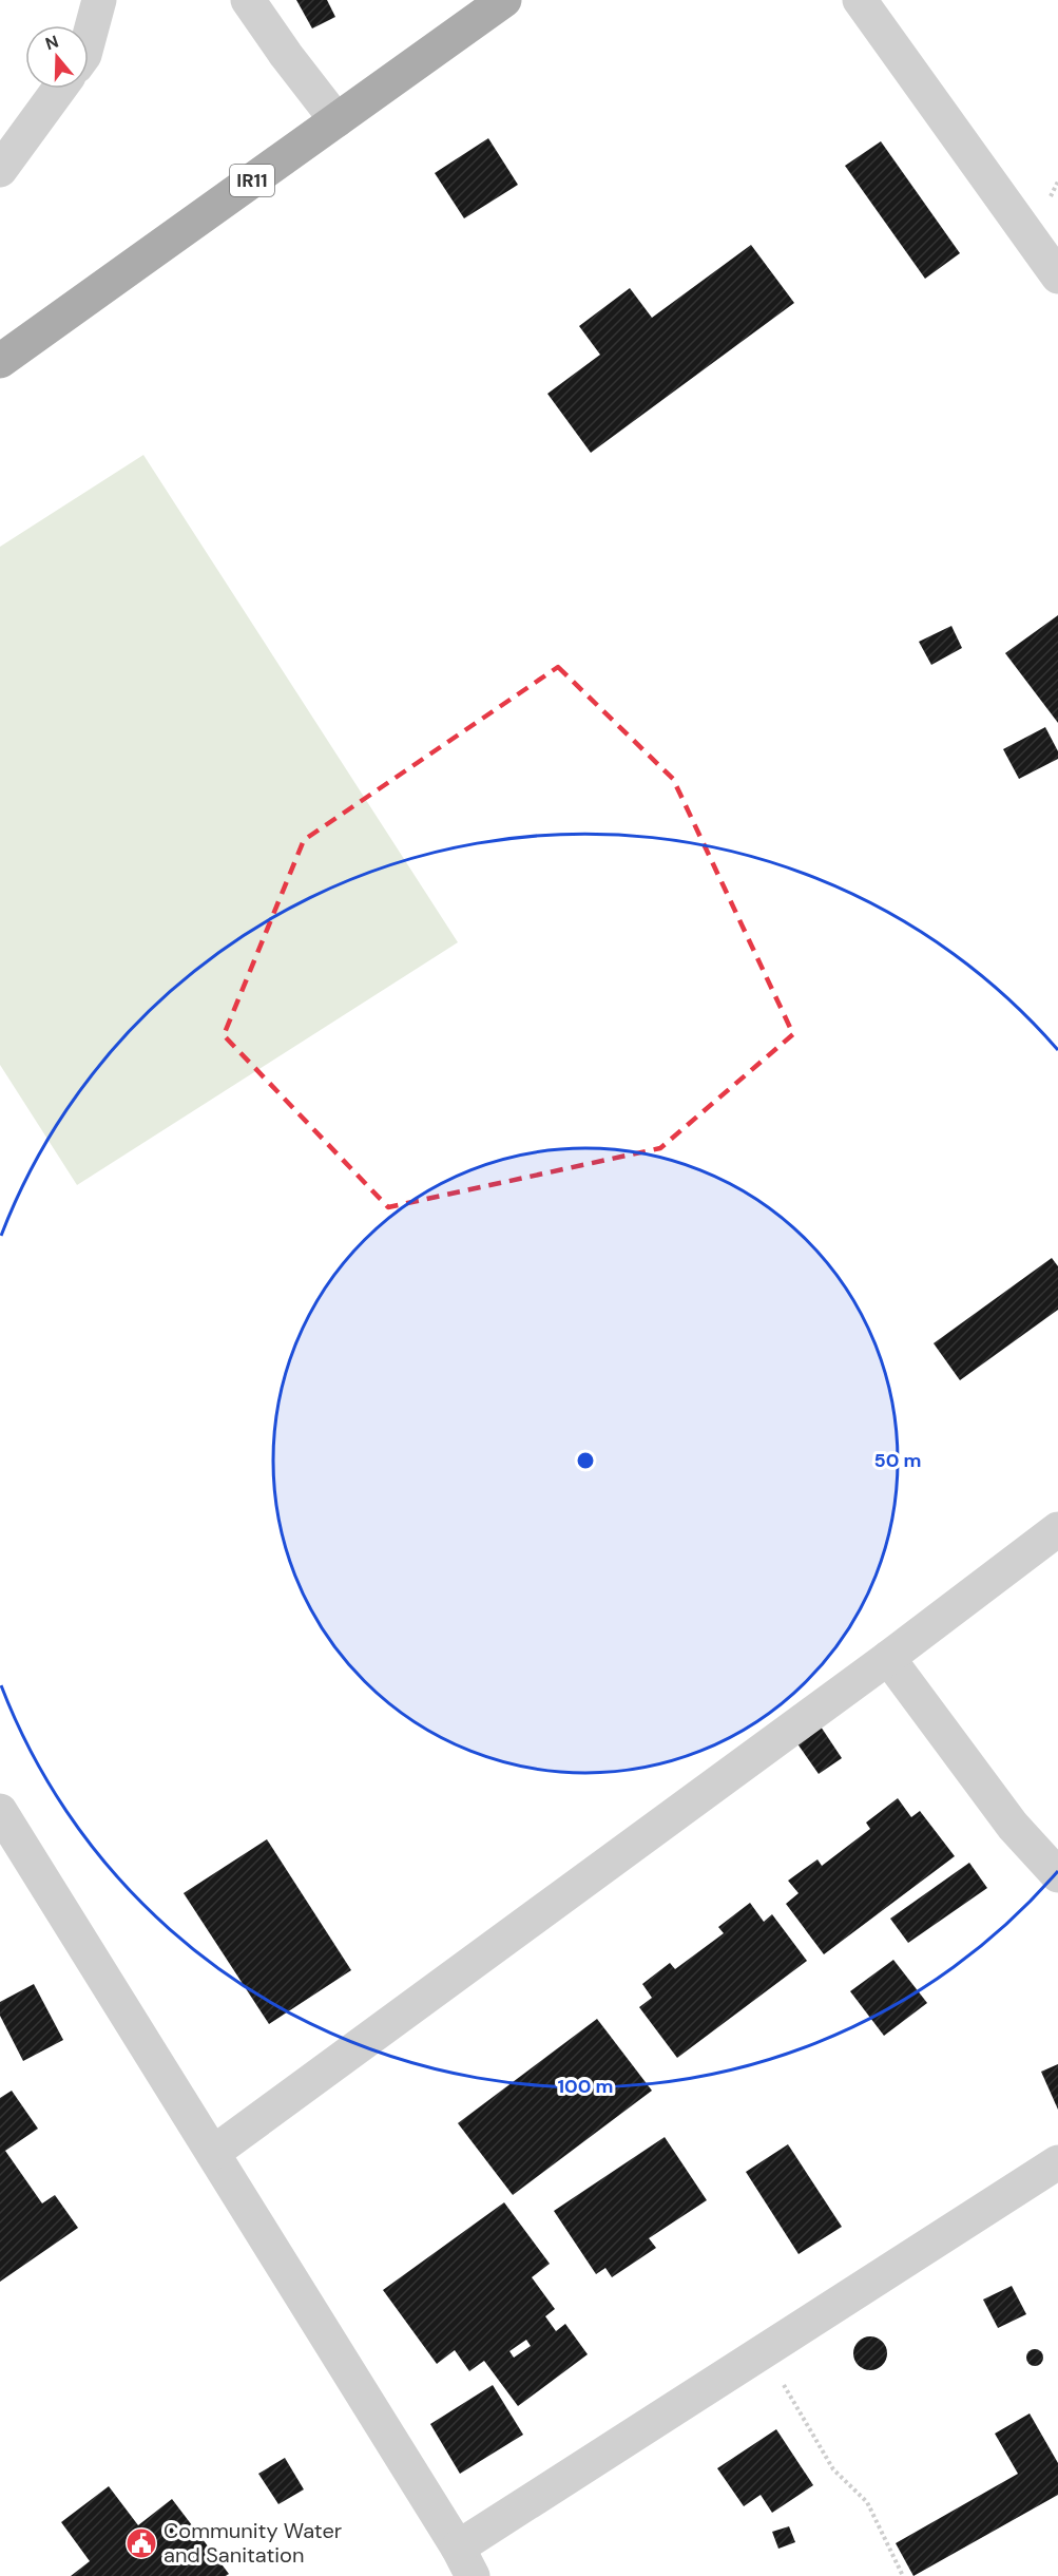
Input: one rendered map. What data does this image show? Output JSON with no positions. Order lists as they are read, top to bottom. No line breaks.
{"streets":{"main road":["IR11"]},"places":{"public building":["Community Water and Sanitation"]},"north":"top","rings":["50 m","100 m"]}
